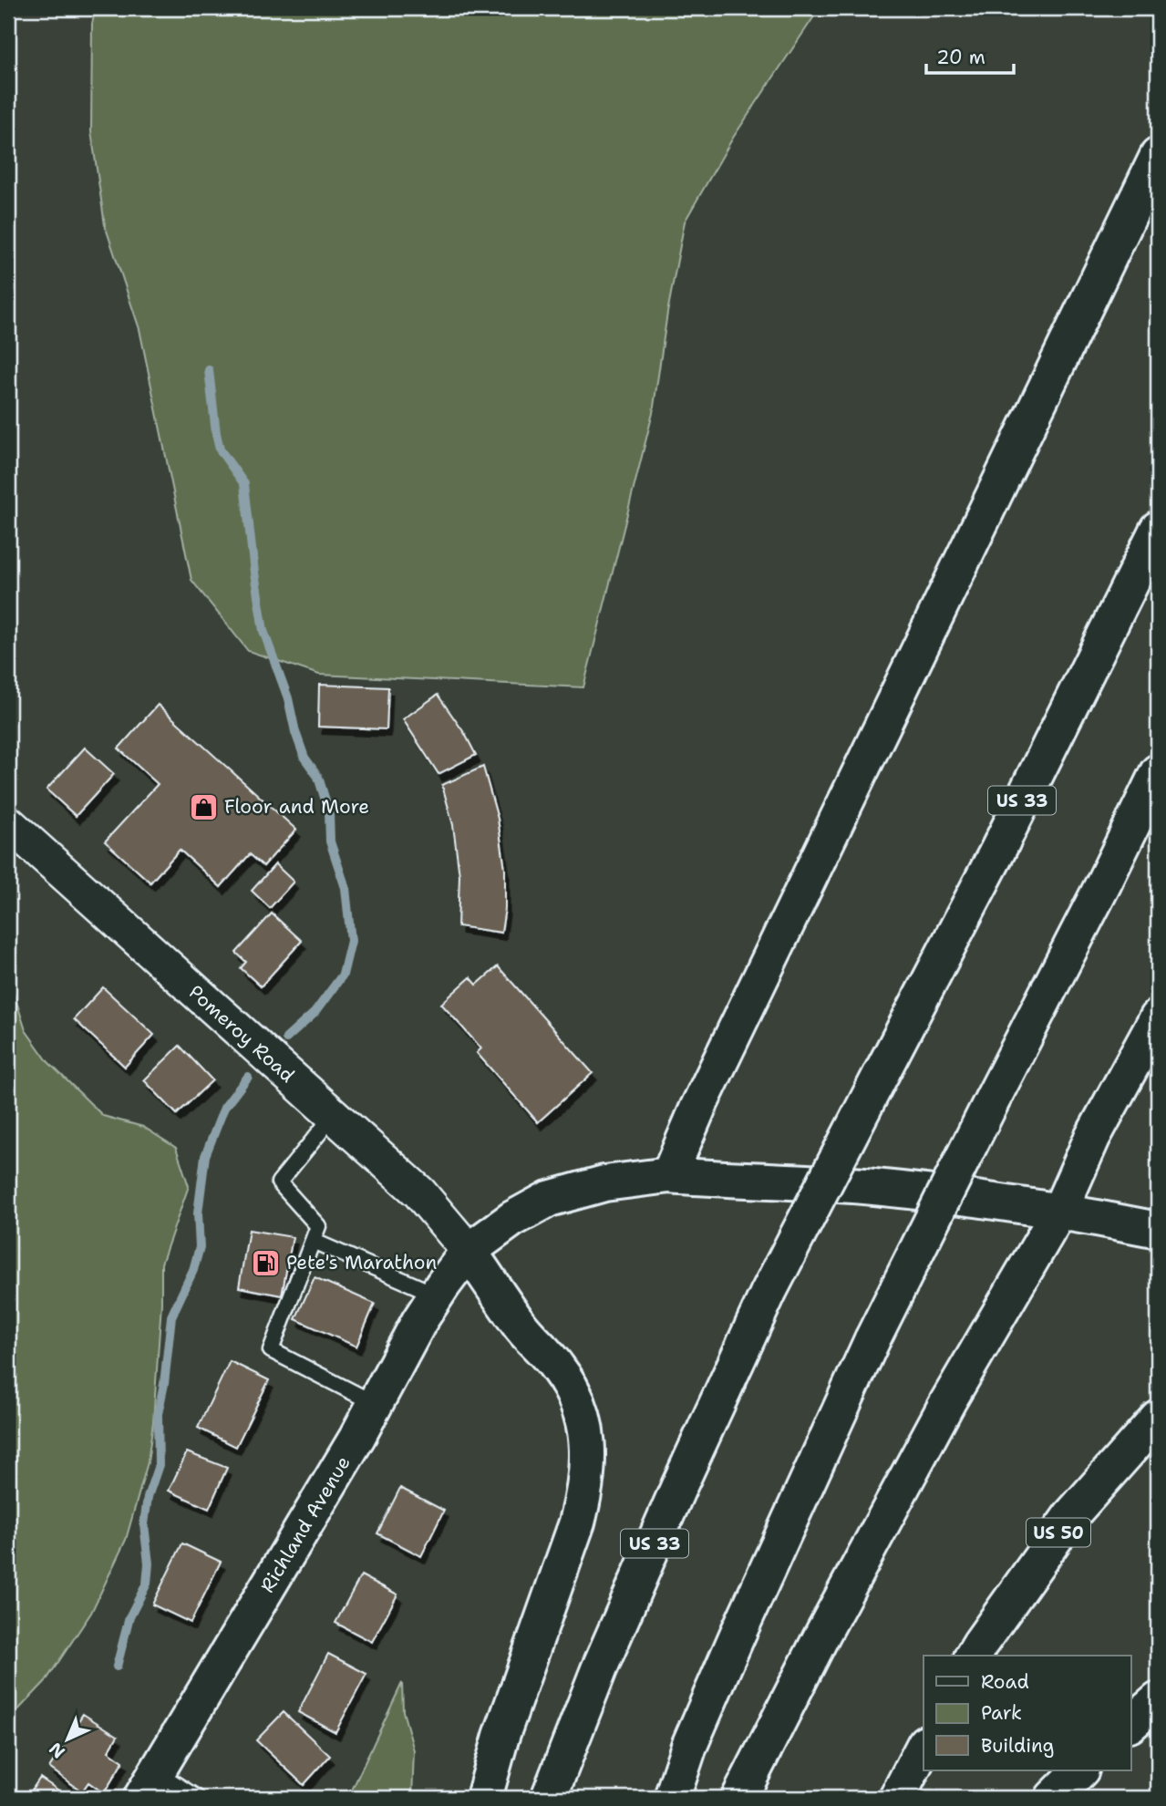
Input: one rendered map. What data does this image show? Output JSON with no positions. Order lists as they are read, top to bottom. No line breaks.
{"streets":{"main road":["US 33","Richland Avenue","US 50"],"street":["Pomeroy Road"]},"crossings":[["Pomeroy Road","Richland Avenue"]],"places":{"shop":["Floor and More"],"fuel station":["Pete's Marathon"]},"legend":["Road","Park","Building"],"scale_bar":"20 m","north":"bottom left"}
